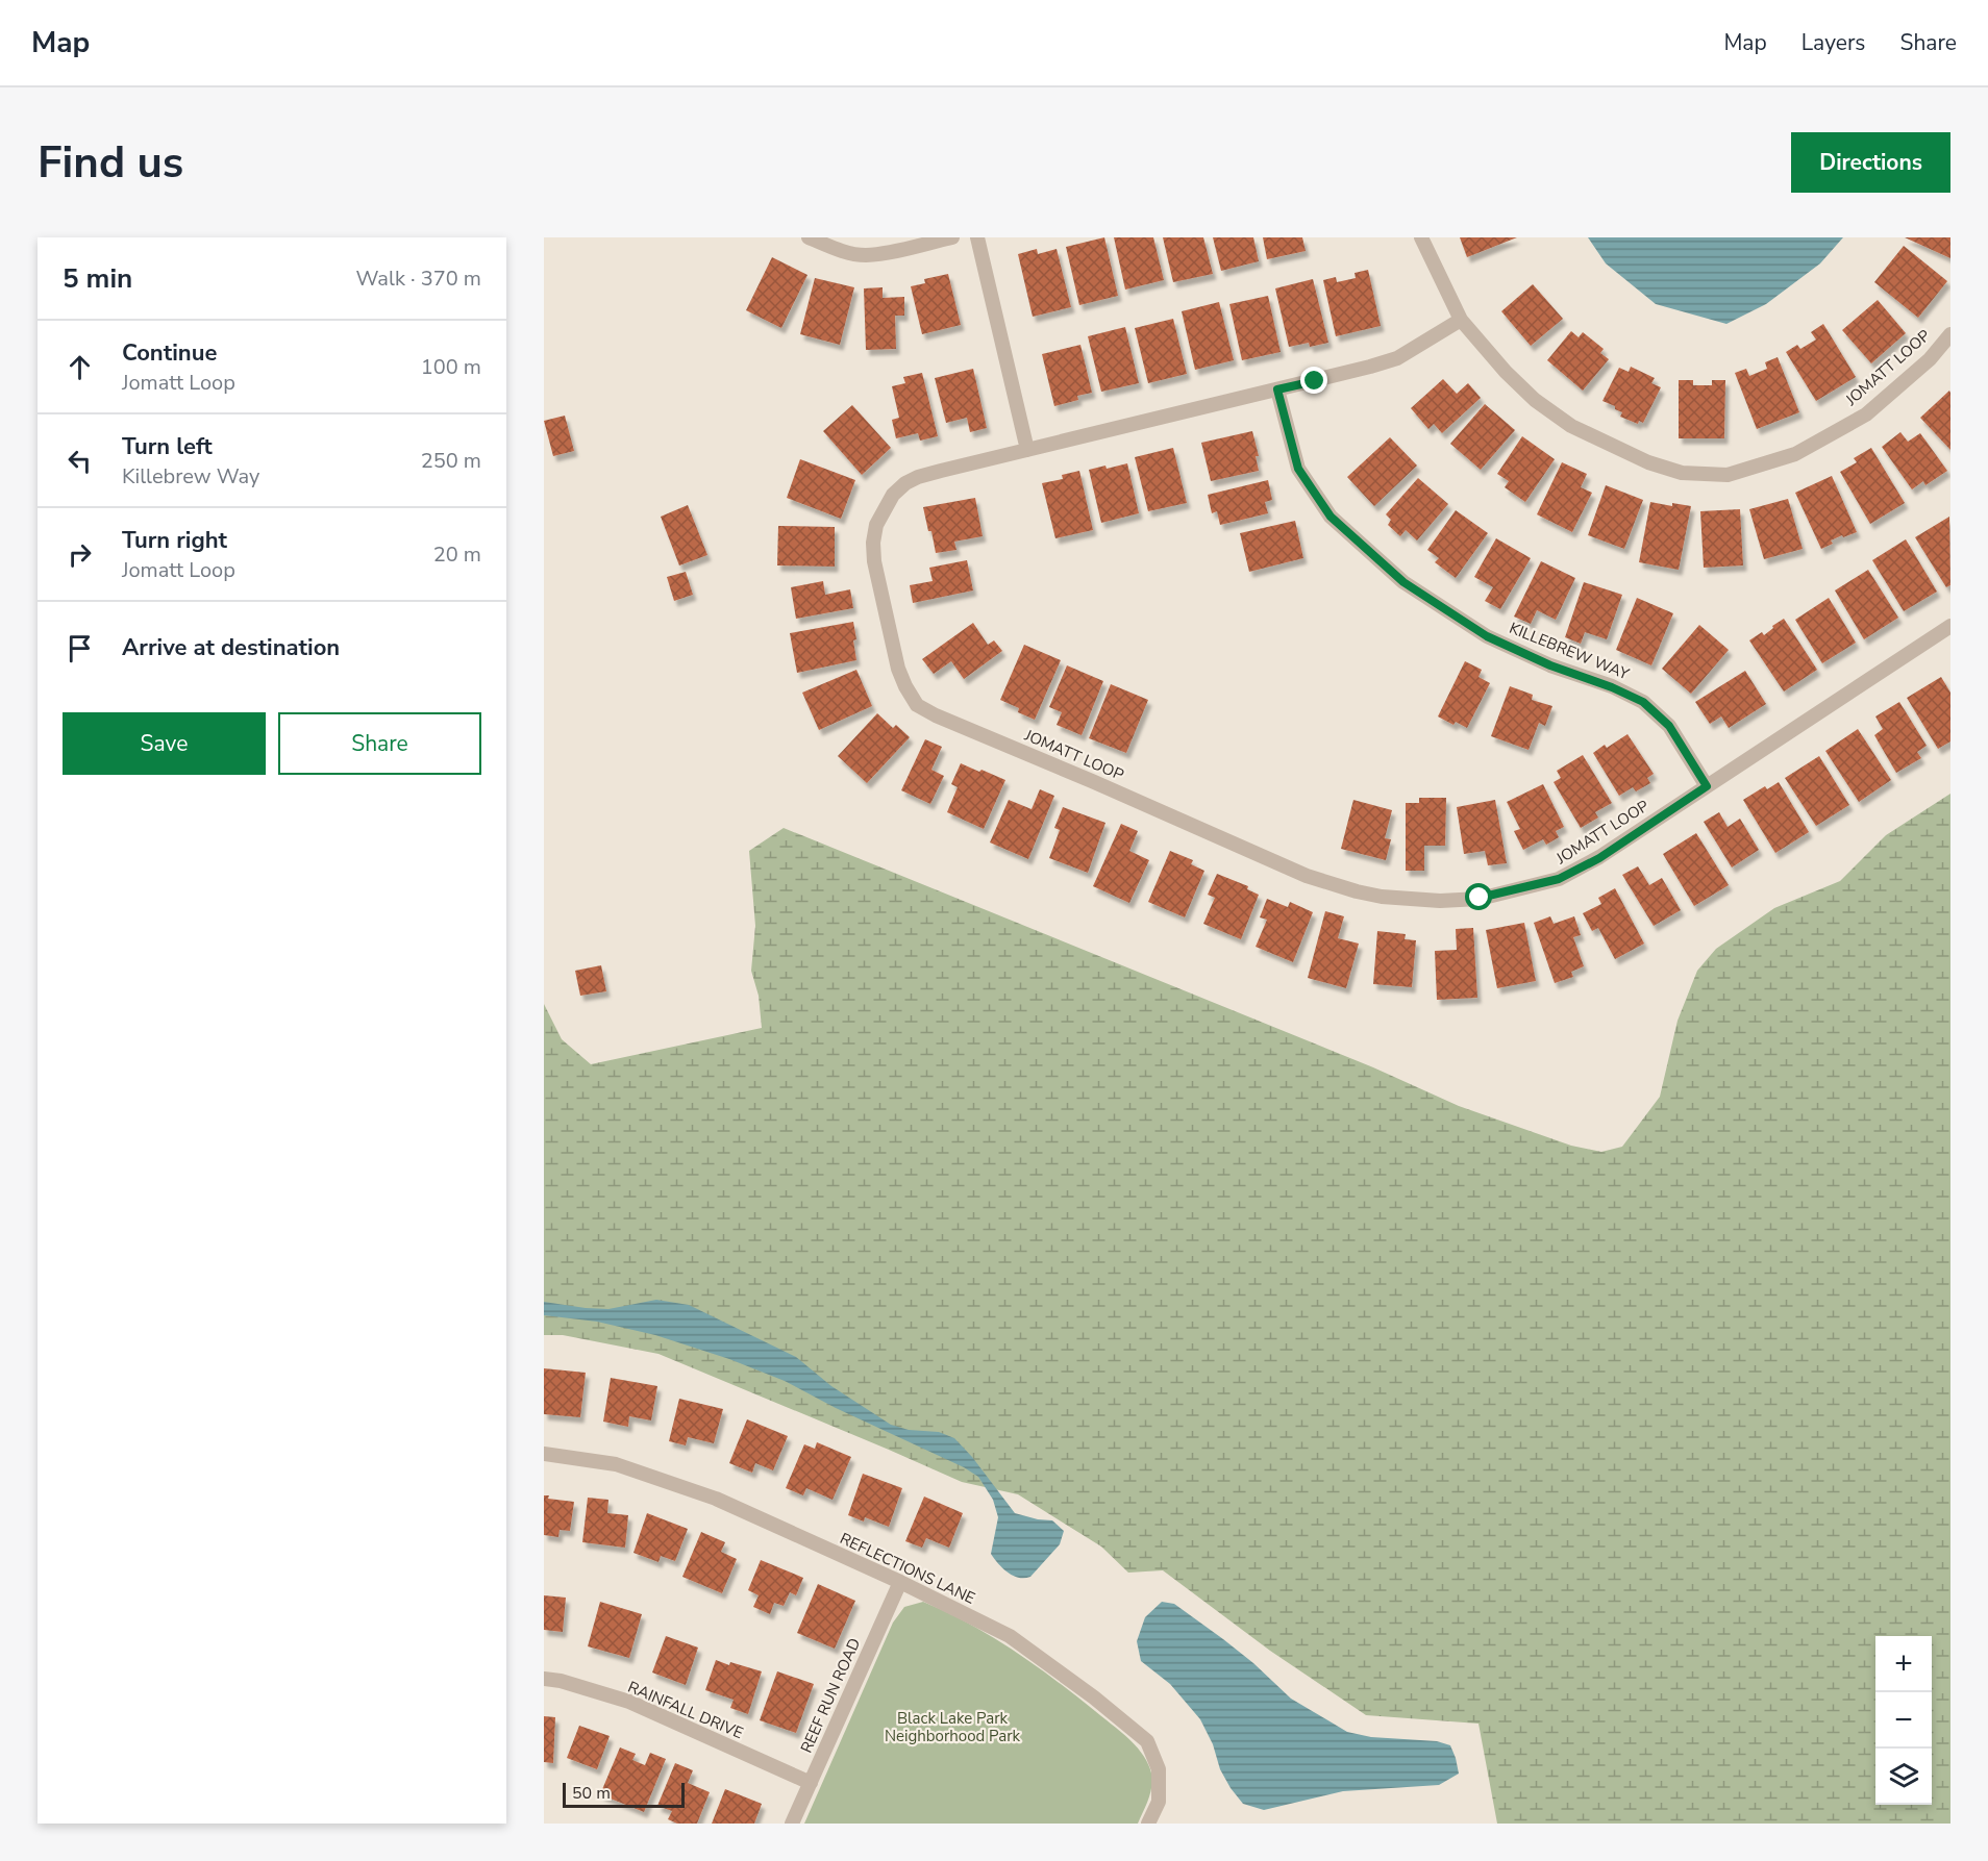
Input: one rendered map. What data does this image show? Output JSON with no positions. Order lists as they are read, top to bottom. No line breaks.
{"streets":{"street":["JOMATT LOOP","KILLEBREW WAY","REFLECTIONS LANE","REEF RUN ROAD","RAINFALL DRIVE"]},"crossings":[["JOMATT LOOP","KILLEBREW WAY"],["REFLECTIONS LANE","REEF RUN ROAD"],["REEF RUN ROAD","RAINFALL DRIVE"]],"parks":["Black Lake Park Neighborhood Park"],"scale_bar":"50 m","page":{"header":"Map","nav":["Map","Layers","Share"],"buttons":["Directions",["Save","Share"]],"title":"Find us","heading":["5 min","Walk · 370 m"],"list":[["Continue","Jomatt Loop","100 m"],["Turn left","Killebrew Way","250 m"],["Turn right","Jomatt Loop","20 m"],"Arrive at destination"],"map_buttons":["+","−"],"scale":"50 m"}}
